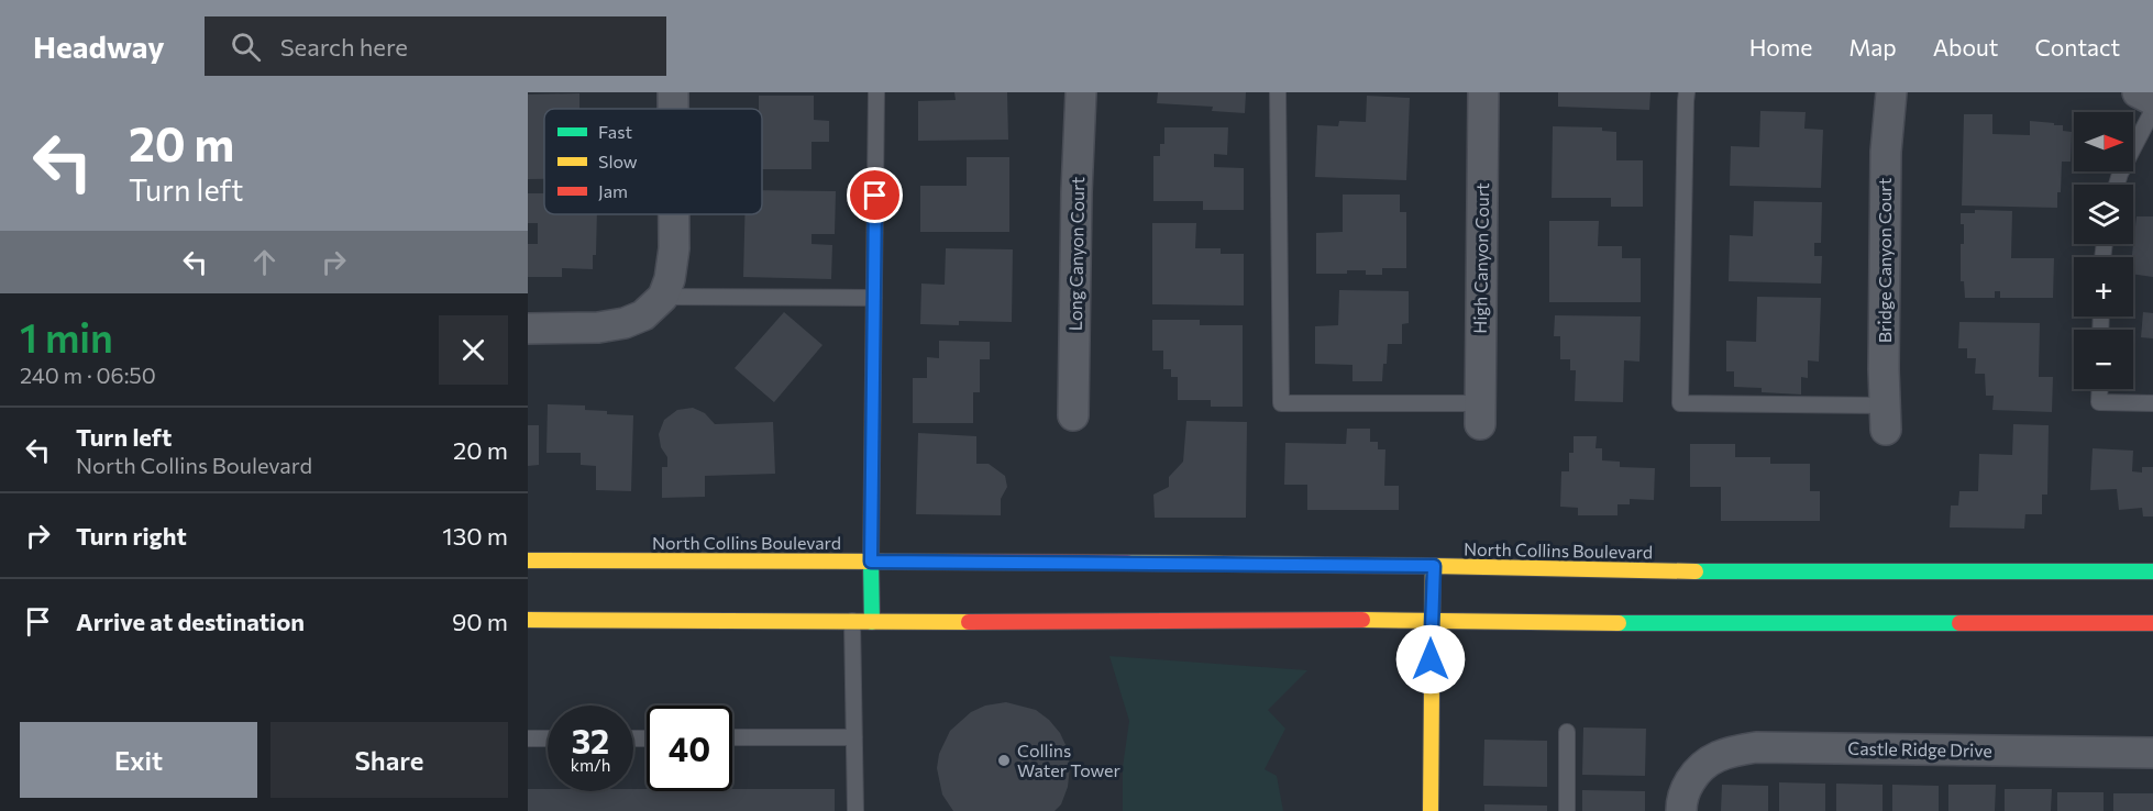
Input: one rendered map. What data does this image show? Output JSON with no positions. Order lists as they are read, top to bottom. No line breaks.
{"streets":{"main road":["North Collins Boulevard"],"street":["Long Canyon Court","High Canyon Court","Bridge Canyon Court","Castle Ridge Drive"]},"places":["Collins Water Tower"],"legend":["Fast","Slow","Jam"],"north":"right","page":{"header":"Headway","search":"Search here","nav":["Home","Map","About","Contact"],"turn":["20 m","Turn left"],"map_buttons":["+","−"],"heading":["1 min","240 m · 06:50"],"list":[{"name":"Turn left","note":"North Collins Boulevard","value":"20 m"},{"name":"Turn right","value":"130 m"},{"name":"Arrive at destination","value":"90 m"}],"speed":"32 km/h","limit":"40","buttons":["Exit","Share"]}}
